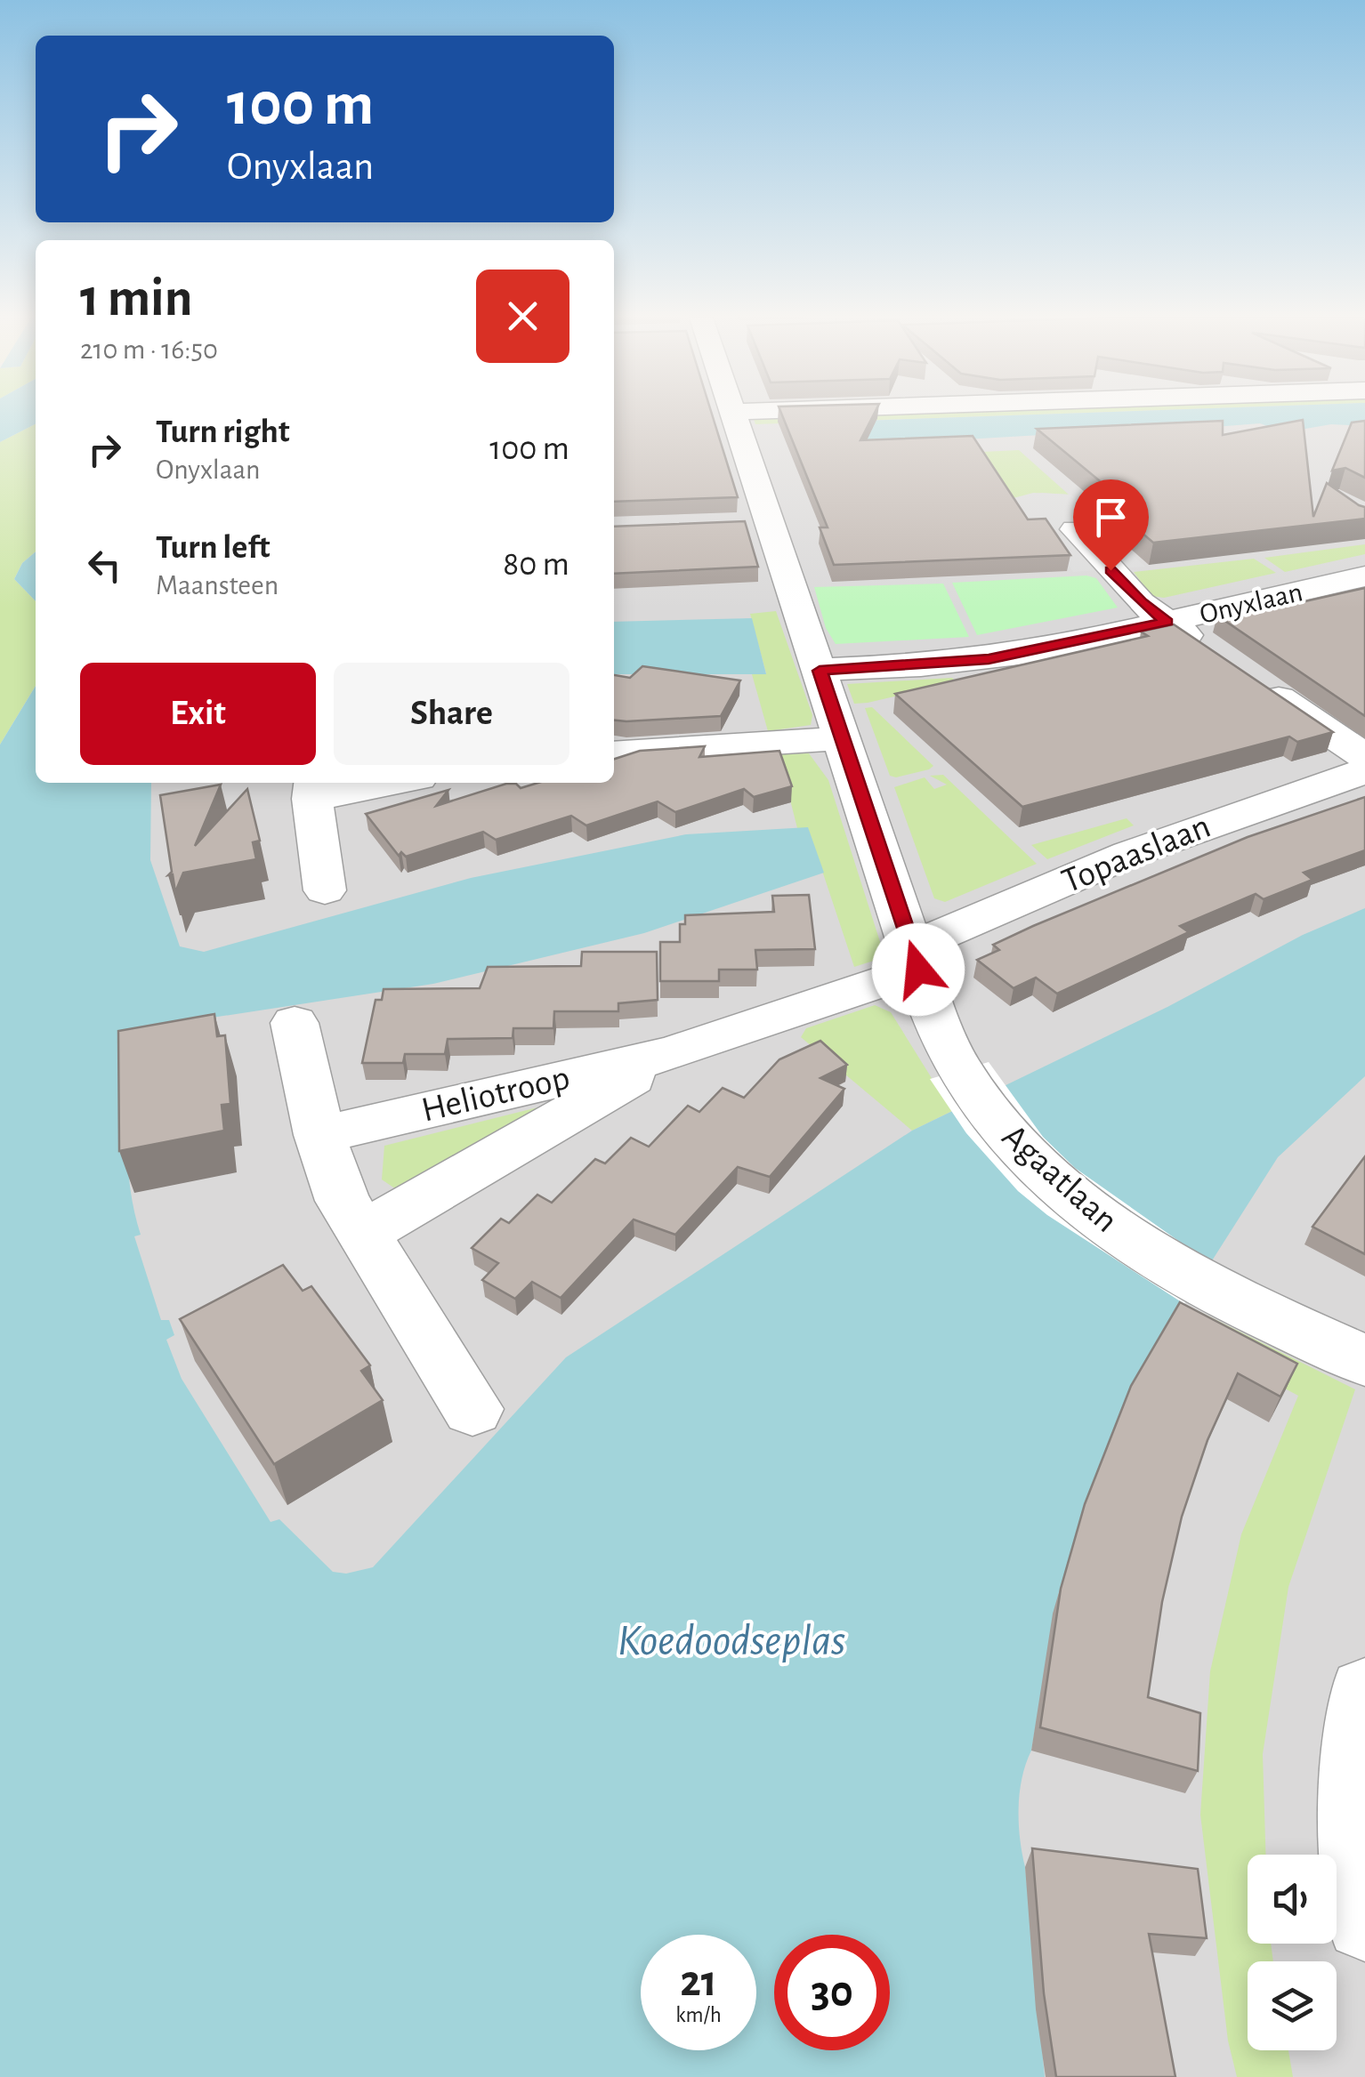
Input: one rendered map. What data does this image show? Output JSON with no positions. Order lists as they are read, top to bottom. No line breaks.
{"streets":{"street":["Onyxlaan","Topaaslaan","Heliotroop","Agaatlaan"]},"crossings":[["Onyxlaan","Agaatlaan"],["Topaaslaan","Heliotroop"],["Topaaslaan","Agaatlaan"],["Heliotroop","Agaatlaan"]],"water":["Koedoodseplas"],"page":{"turn":["100 m","Onyxlaan"],"heading":["1 min","210 m · 16:50"],"list":[{"name":"Turn right","note":"Onyxlaan","value":"100 m"},{"name":"Turn left","note":"Maansteen","value":"80 m"}],"buttons":["Exit","Share"],"speed":"21 km/h","limit":"30"}}
